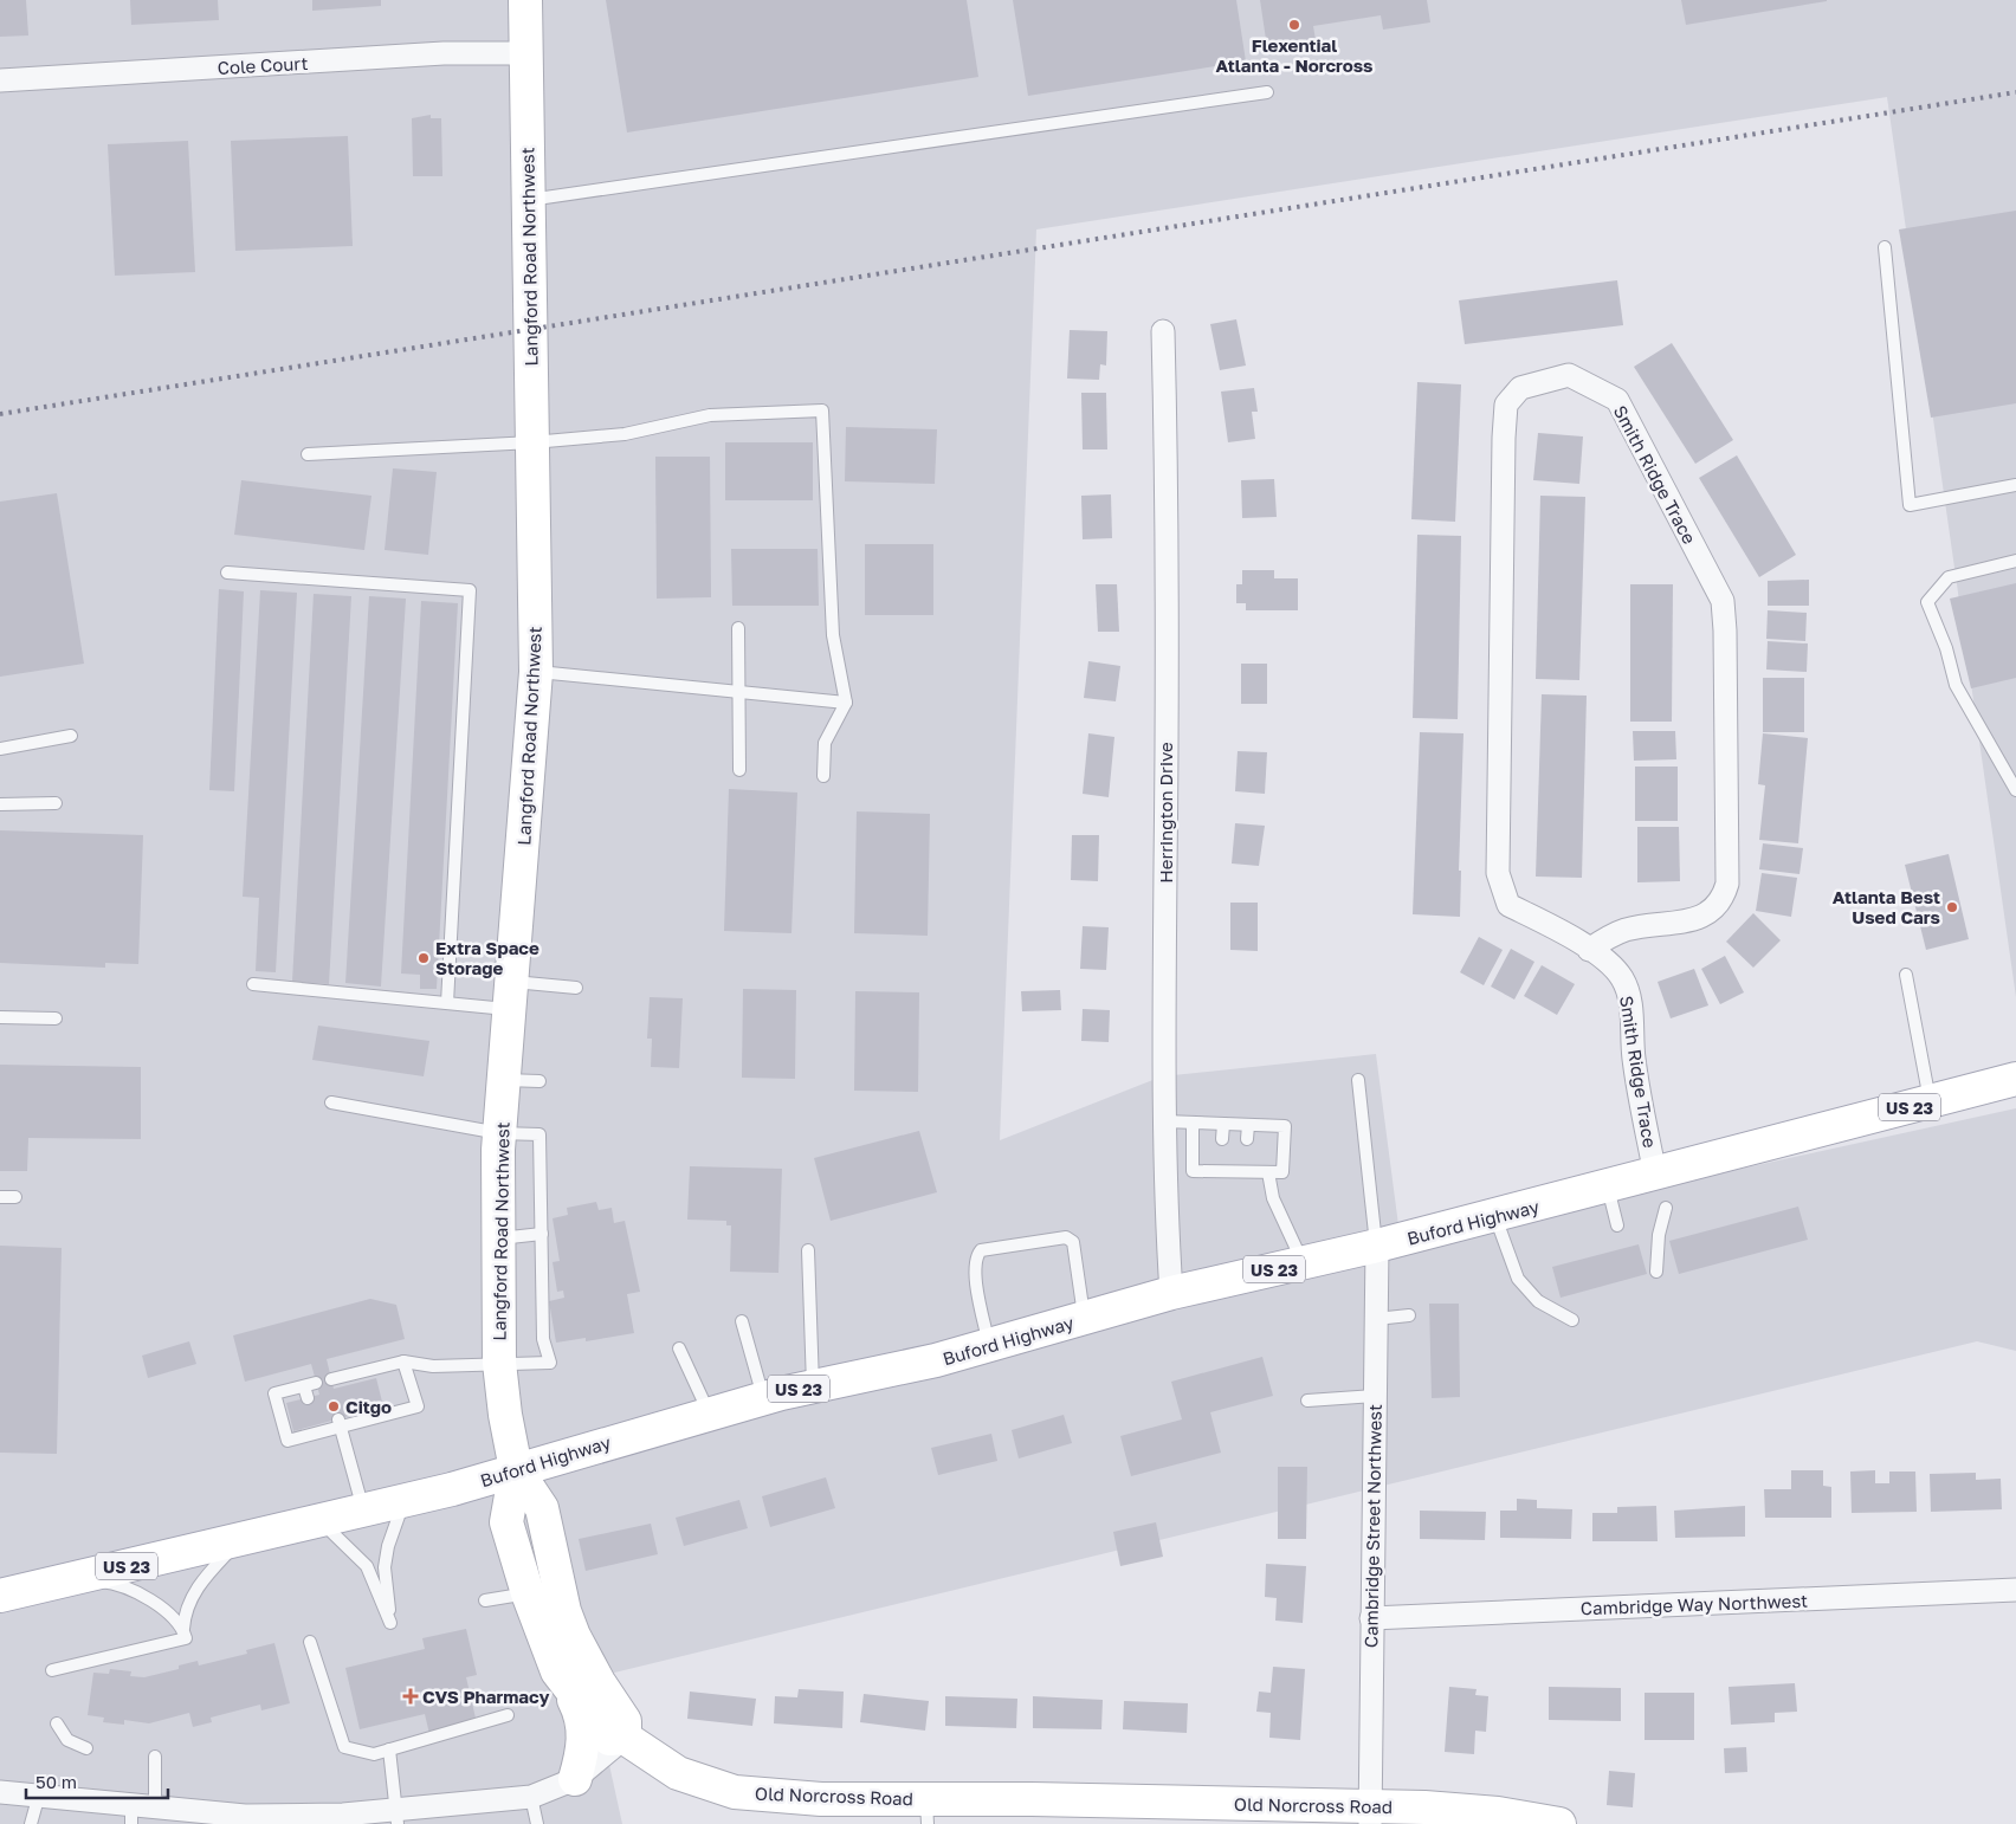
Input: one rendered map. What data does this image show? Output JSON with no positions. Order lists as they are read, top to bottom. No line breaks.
{"streets":{"street":["Cole Court","Langford Road Northwest","Smith Ridge Trace","Herrington Drive","US 23","Buford Highway","Cambridge Street Northwest","Cambridge Way Northwest","Old Norcross Road"]},"crossings":[["Cole Court","Langford Road Northwest"],["Langford Road Northwest","Buford Highway"],["Langford Road Northwest","Old Norcross Road"],["Smith Ridge Trace","Buford Highway"],["Herrington Drive","Buford Highway"],["Buford Highway","Cambridge Street Northwest"],["Cambridge Street Northwest","Cambridge Way Northwest"],["Cambridge Street Northwest","Old Norcross Road"]],"places":{"other":["Flexential Atlanta - Norcross","Atlanta Best Used Cars","Extra Space Storage","Citgo"],"health":["CVS Pharmacy"]},"scale_bar":"50 m"}
